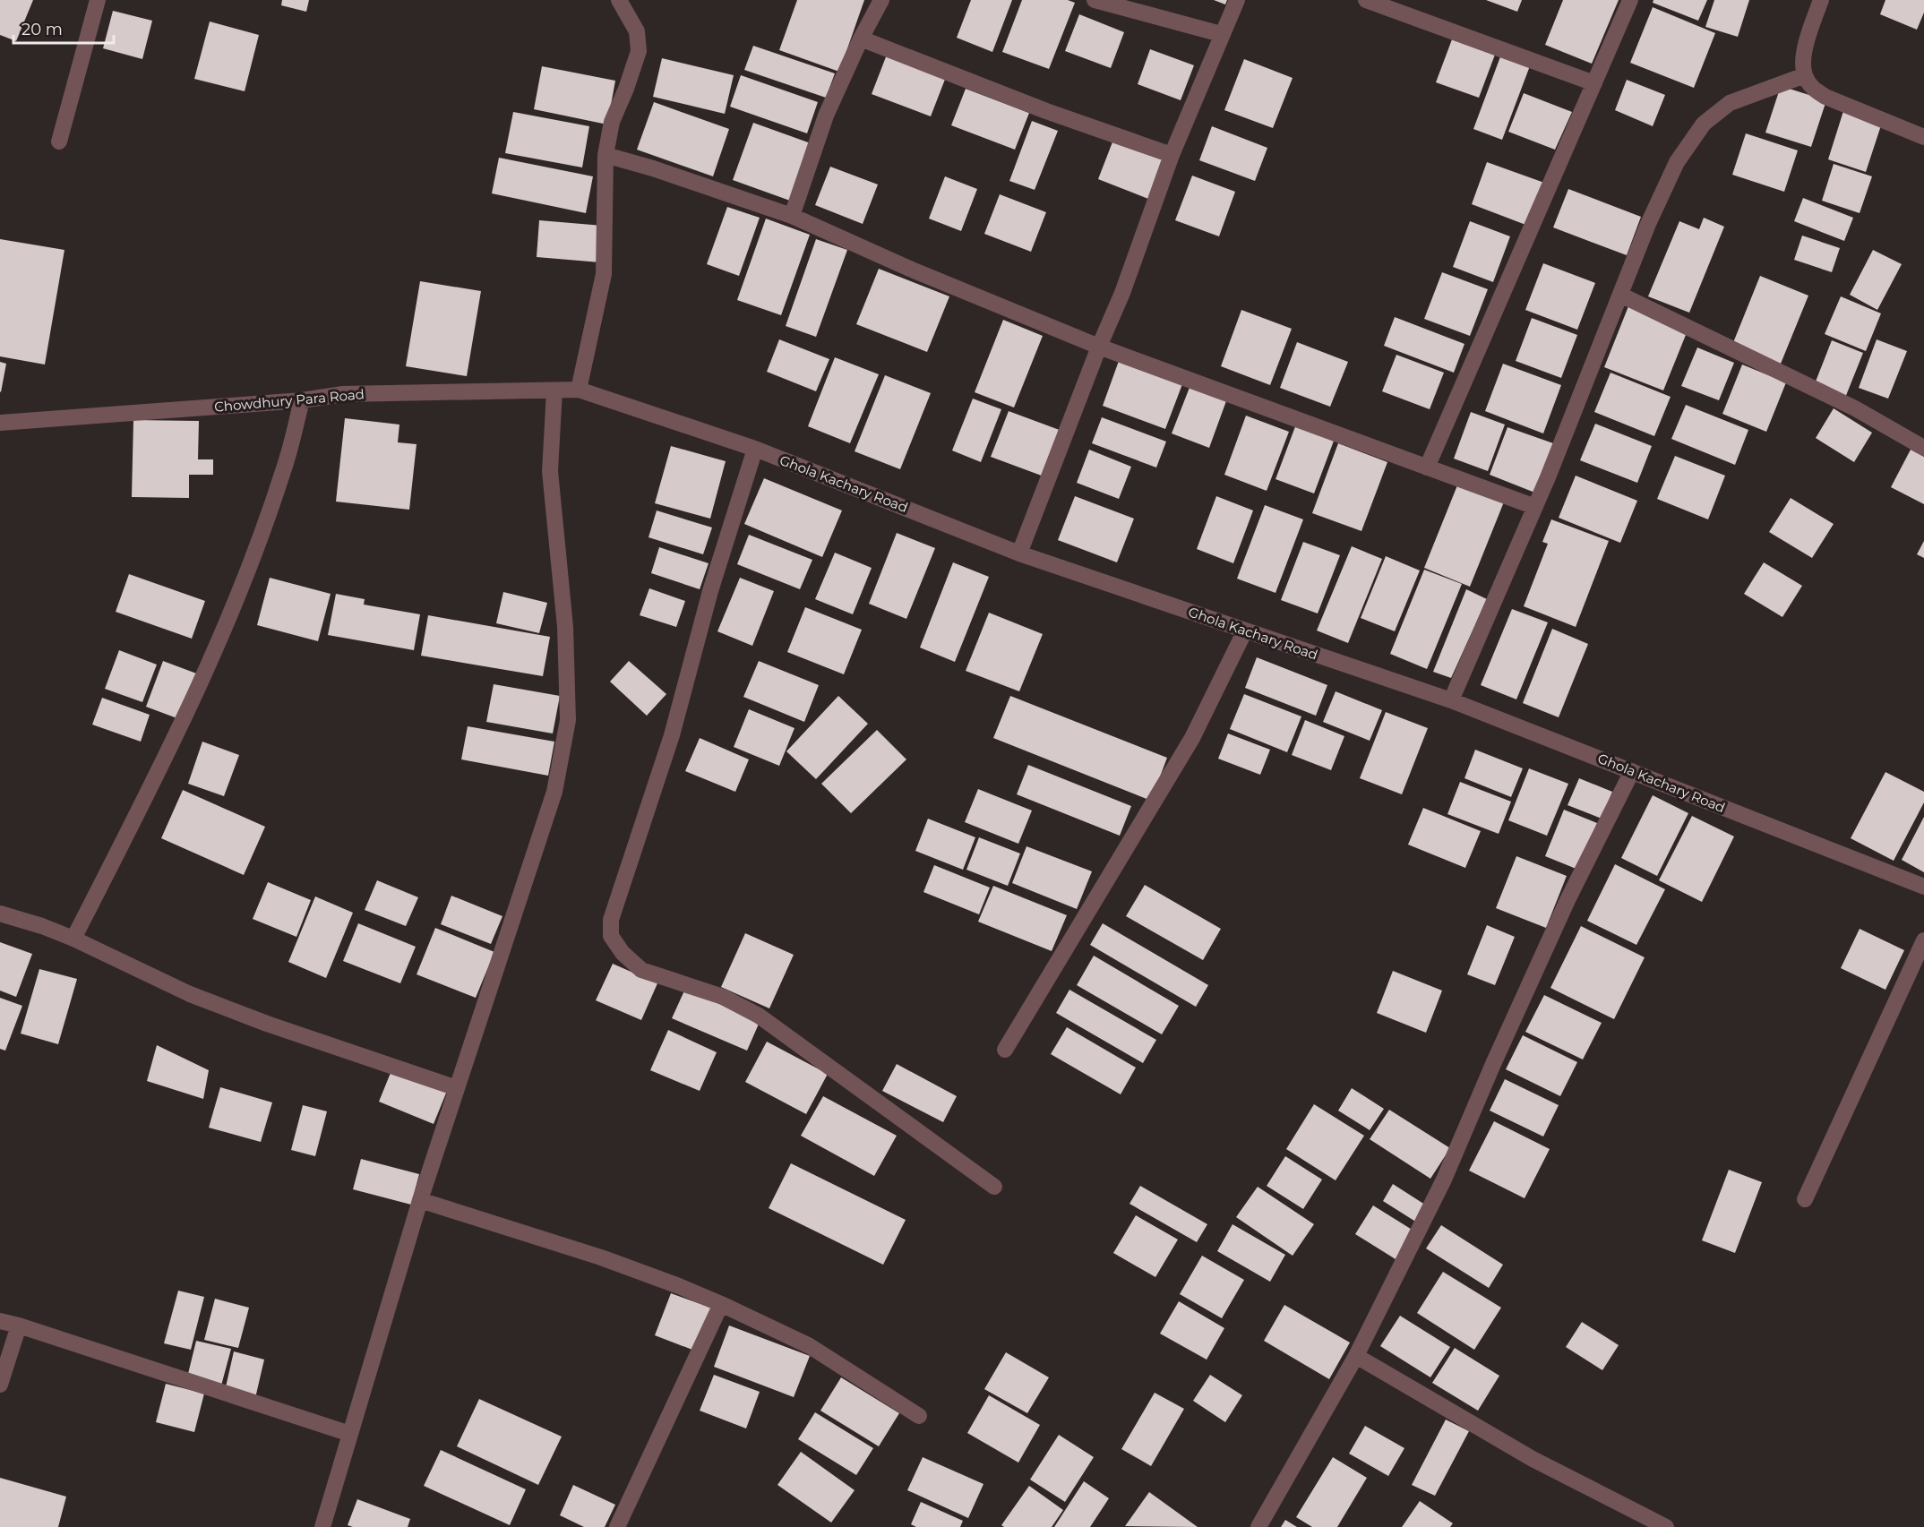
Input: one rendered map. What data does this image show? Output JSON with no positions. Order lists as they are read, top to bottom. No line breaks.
{"streets":{"street":["Chowdhury Para Road","Ghola Kachary Road"]},"crossings":[["Chowdhury Para Road","Ghola Kachary Road"]],"scale_bar":"20 m"}
